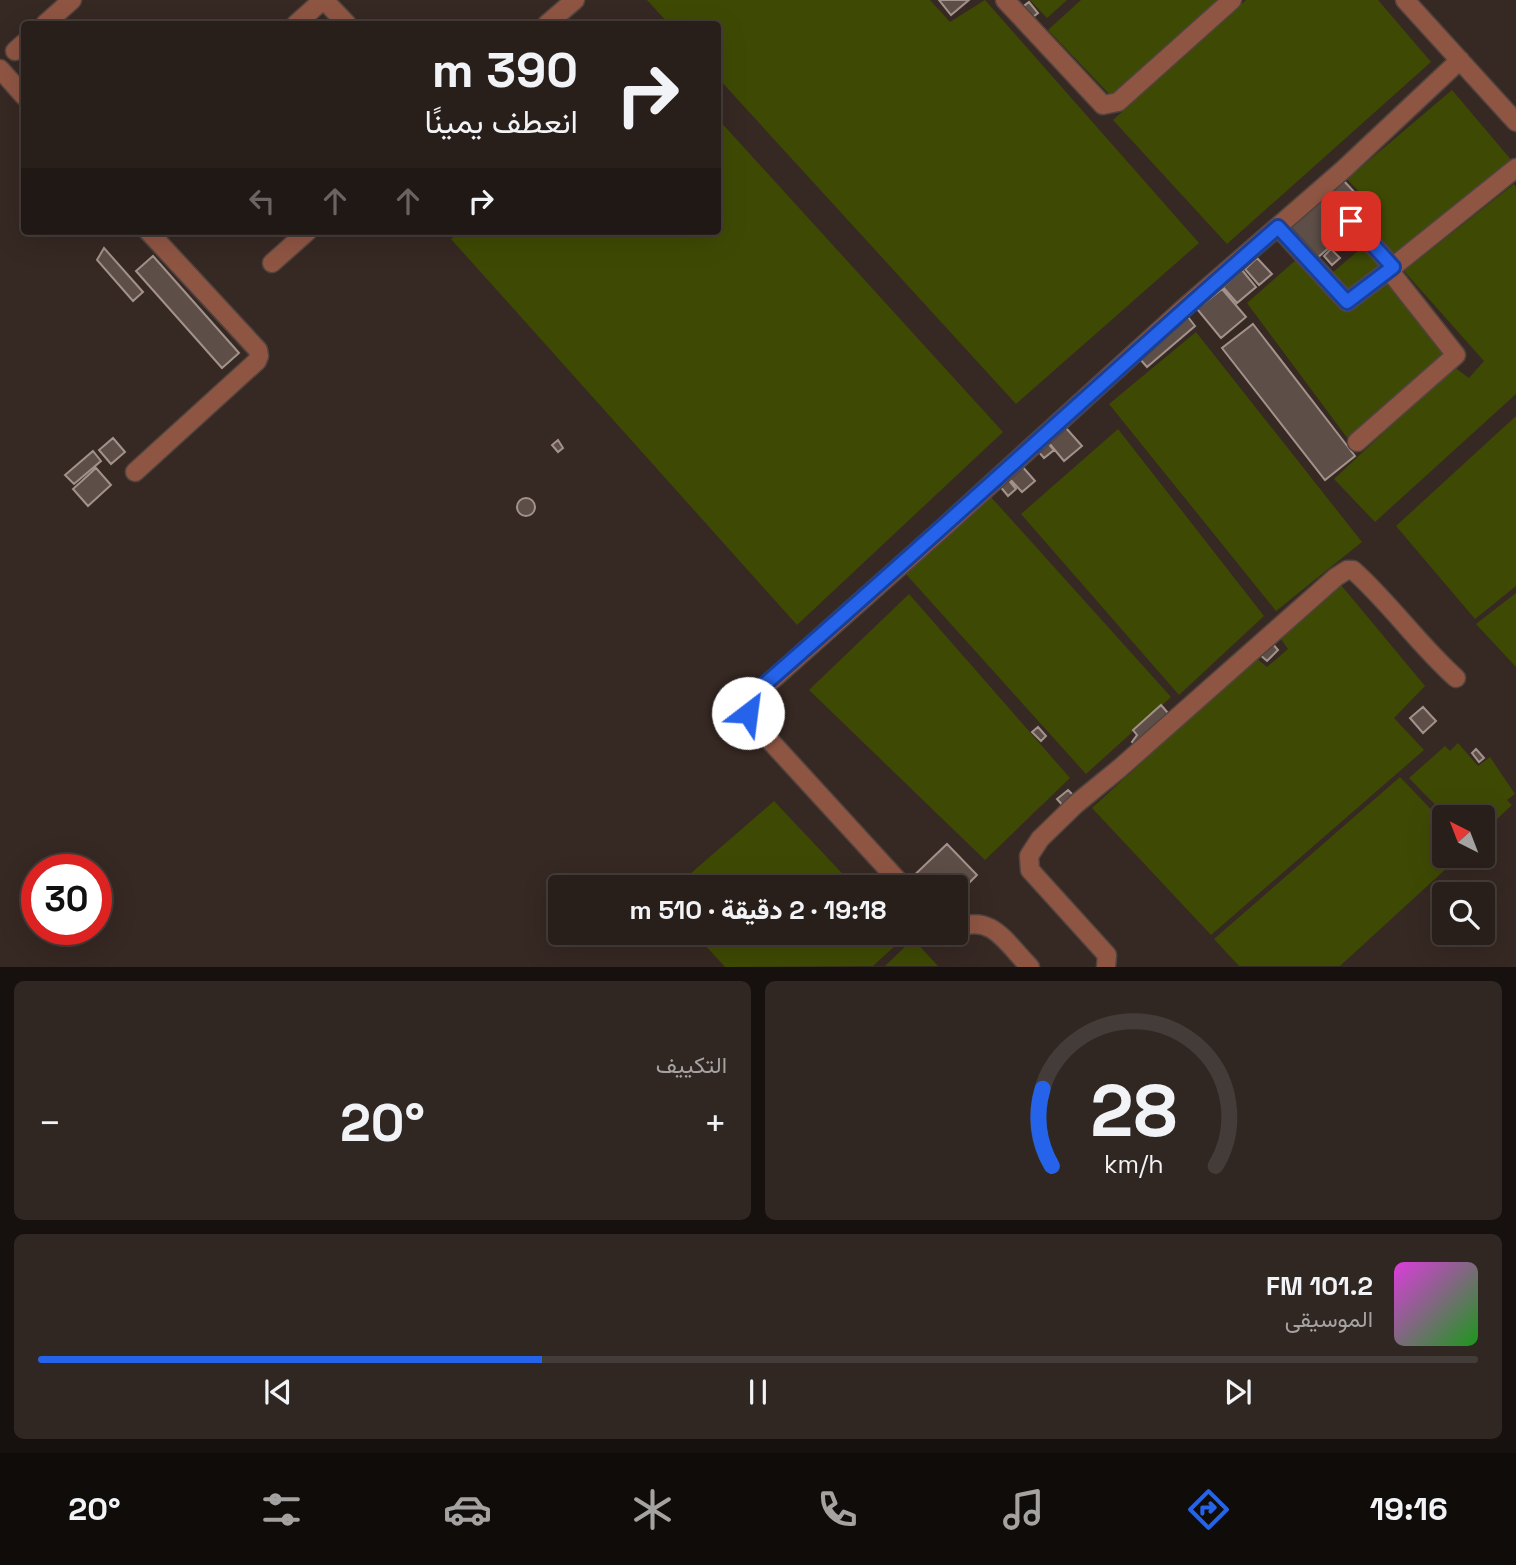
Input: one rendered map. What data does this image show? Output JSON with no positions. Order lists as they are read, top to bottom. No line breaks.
{"north":"top left","page":{"turn":["390 m","انعطف يمينًا"],"limit":"30","trip":"19:18 · 2 دقيقة · 510 m","tile":"التكييف","heat":["−","20°","+"],"song":["101.2 FM","الموسيقى"],"tabs":["19:16","20°"],"gauge":["28","km/h"]}}
